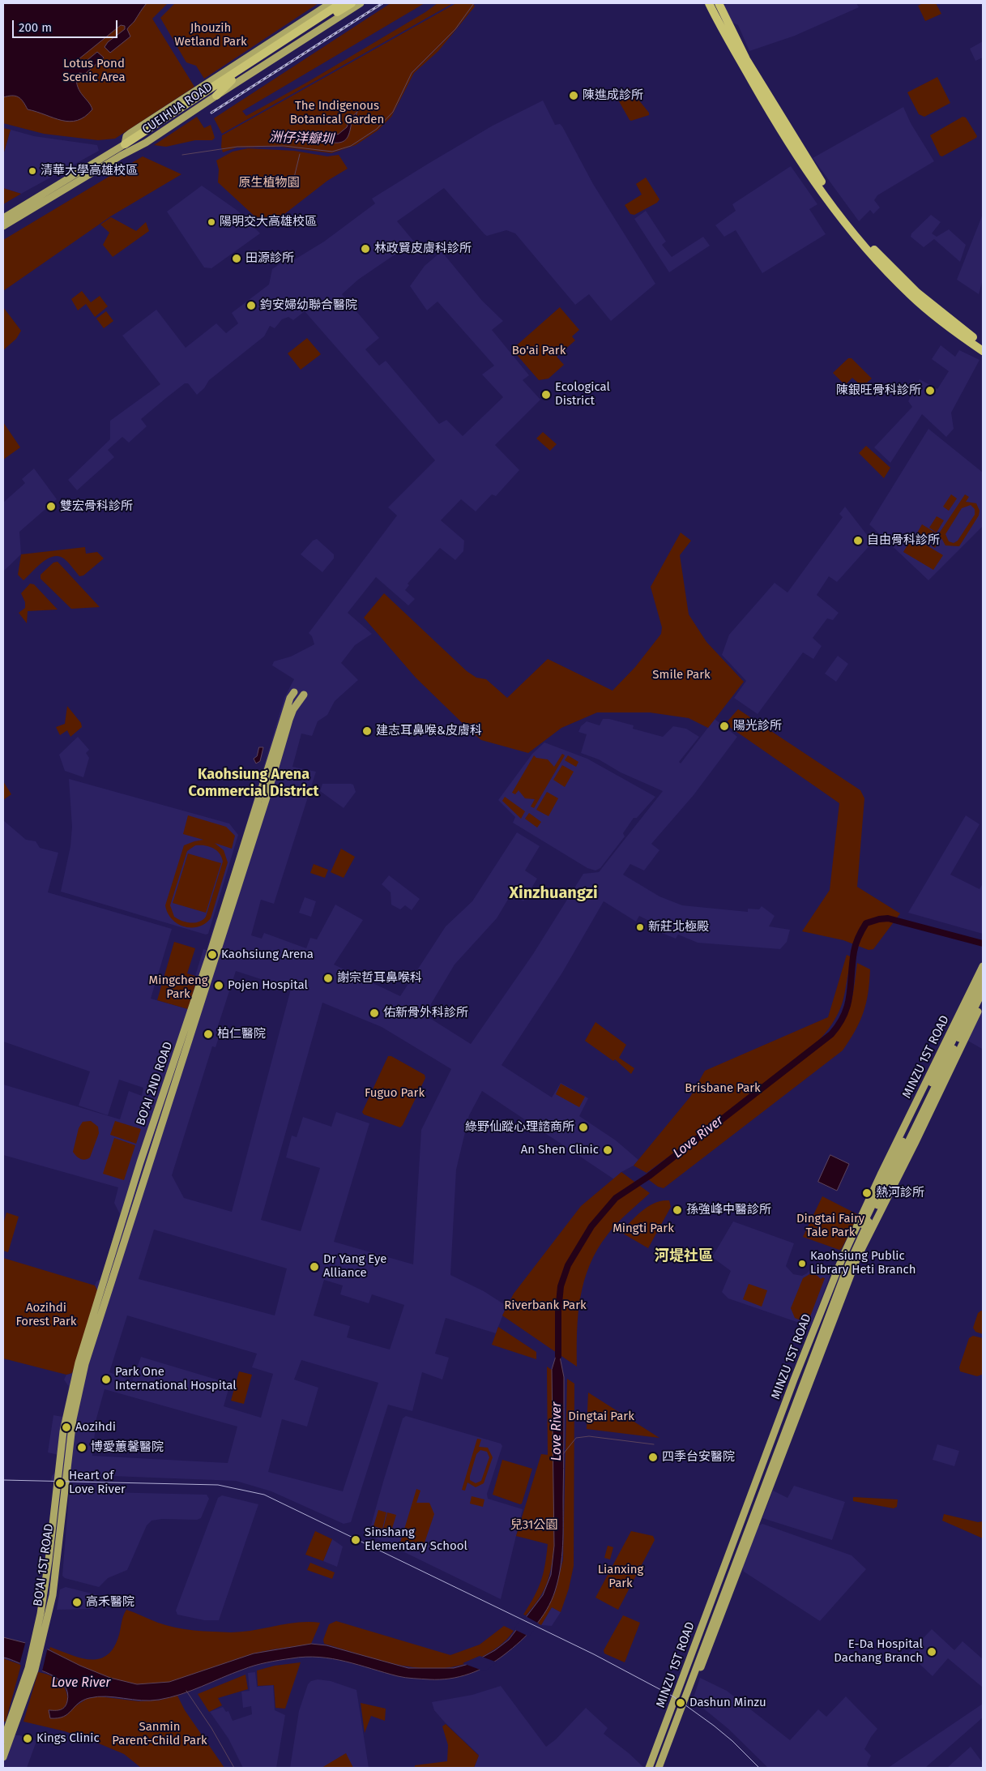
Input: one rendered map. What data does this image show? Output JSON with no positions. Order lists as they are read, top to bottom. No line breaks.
{"streets":{"main road":["CUEIHUA ROAD","MINZU 1ST ROAD","BO'AI 2ND ROAD","BO'AI 1ST ROAD"]},"crossings":[["BO'AI 2ND ROAD","BO'AI 1ST ROAD"]],"districts":["Kaohsiung Arena Commercial District","Xinzhuangzi","河堤社區"],"water":["洲仔洋瓣圳","Love River"],"parks":["Jhouzih Wetland Park","Lotus Pond Scenic Area","The Indigenous Botanical Garden","原生植物園","Bo'ai Park","Smile Park","Mingcheng Park","Brisbane Park","Fuguo Park","Dingtai Fairy Tale Park","Mingti Park","Riverbank Park","Aozihdi Forest Park","Dingtai Park","兒31公園","Lianxing Park","Sanmin Parent-Child Park"],"places":["陳進成診所","清華大學高雄校區","陽明交大高雄校區","林政賢皮膚科診所","田源診所","鈞安婦幼聯合醫院","陳銀旺骨科診所","Ecological District","雙宏骨科診所","自由骨科診所","陽光診所","建志耳鼻喉&皮膚科","新莊北極殿","Kaohsiung Arena","謝宗哲耳鼻喉科","Pojen Hospital","佑新骨外科診所","柏仁醫院","綠野仙蹤心理諮商所","An Shen Clinic","熱河診所","孫強峰中醫診所","Kaohsiung Public Library Heti Branch","Dr Yang Eye Alliance","Park One International Hospital","Aozihdi","博愛蕙馨醫院","四季台安醫院","Heart of Love River","Sinshang Elementary School","高禾醫院","E-Da Hospital Dachang Branch","Dashun Minzu","Kings Clinic"],"scale_bar":"200 m"}
